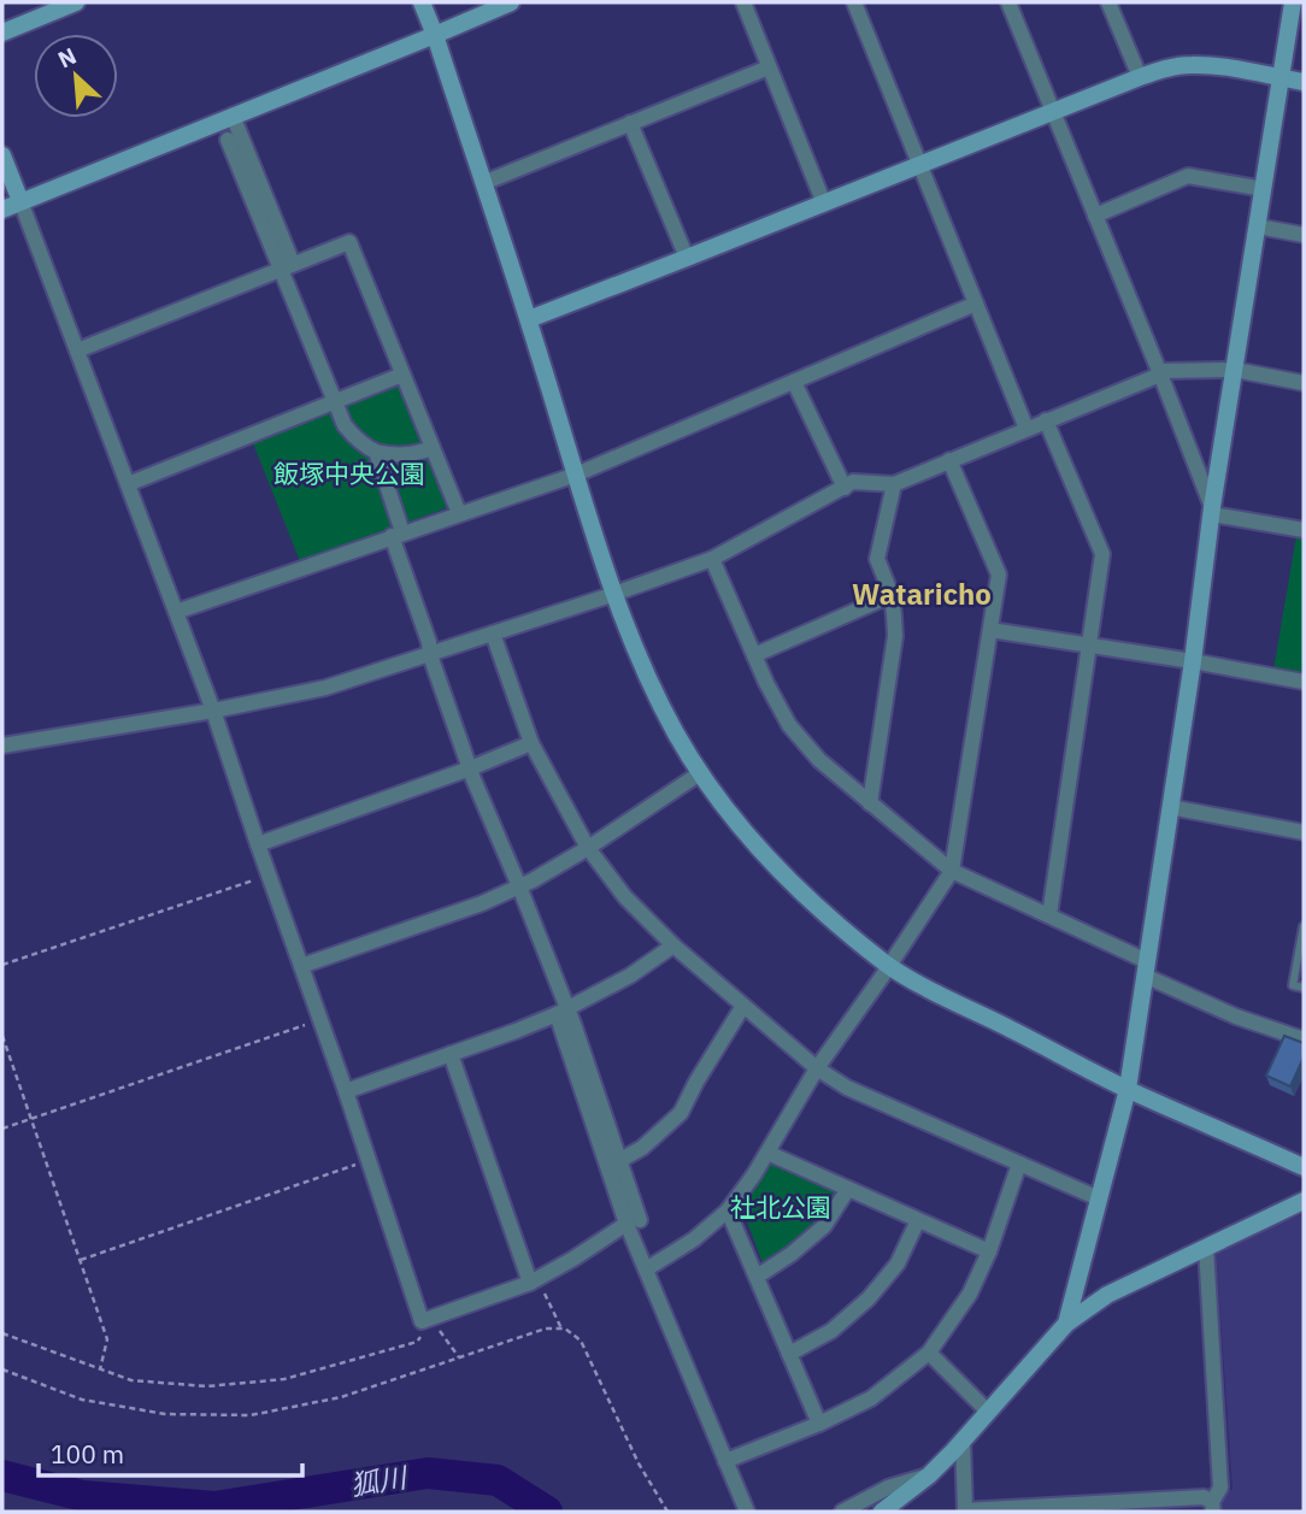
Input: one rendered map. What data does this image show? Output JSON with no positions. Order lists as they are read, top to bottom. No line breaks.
{"districts":["Wataricho"],"water":["狐川"],"parks":["飯塚中央公園","社北公園"],"scale_bar":"100 m","north":"top left"}
